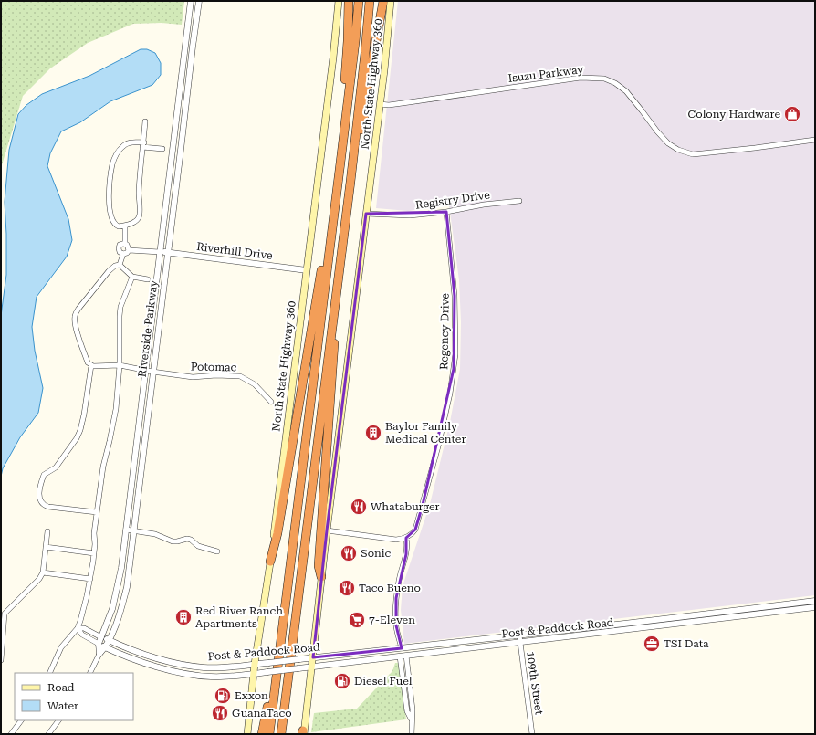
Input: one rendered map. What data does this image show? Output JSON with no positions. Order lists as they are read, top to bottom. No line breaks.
{"streets":{"main road":["North State Highway 360"],"street":["Isuzu Parkway","Registry Drive","Riverhill Drive","Riverside Parkway","Regency Drive","Potomac","Post & Paddock Road","109th Street"]},"crossings":[["Isuzu Parkway","North State Highway 360"],["North State Highway 360","Registry Drive"],["North State Highway 360","Riverhill Drive"],["North State Highway 360","Post & Paddock Road"],["Registry Drive","Regency Drive"],["Riverhill Drive","Riverside Parkway"],["Riverside Parkway","Potomac"],["Riverside Parkway","Post & Paddock Road"],["Post & Paddock Road","109th Street"]],"places":{"shop":["Colony Hardware"],"building":["Baylor Family Medical Center","Red River Ranch Apartments"],"restaurant":["Whataburger","Sonic","Taco Bueno","GuanaTaco"],"supermarket":["7-Eleven"],"office":["TSI Data"],"fuel station":["Diesel Fuel","Exxon"]},"legend":["Road","Water"]}
